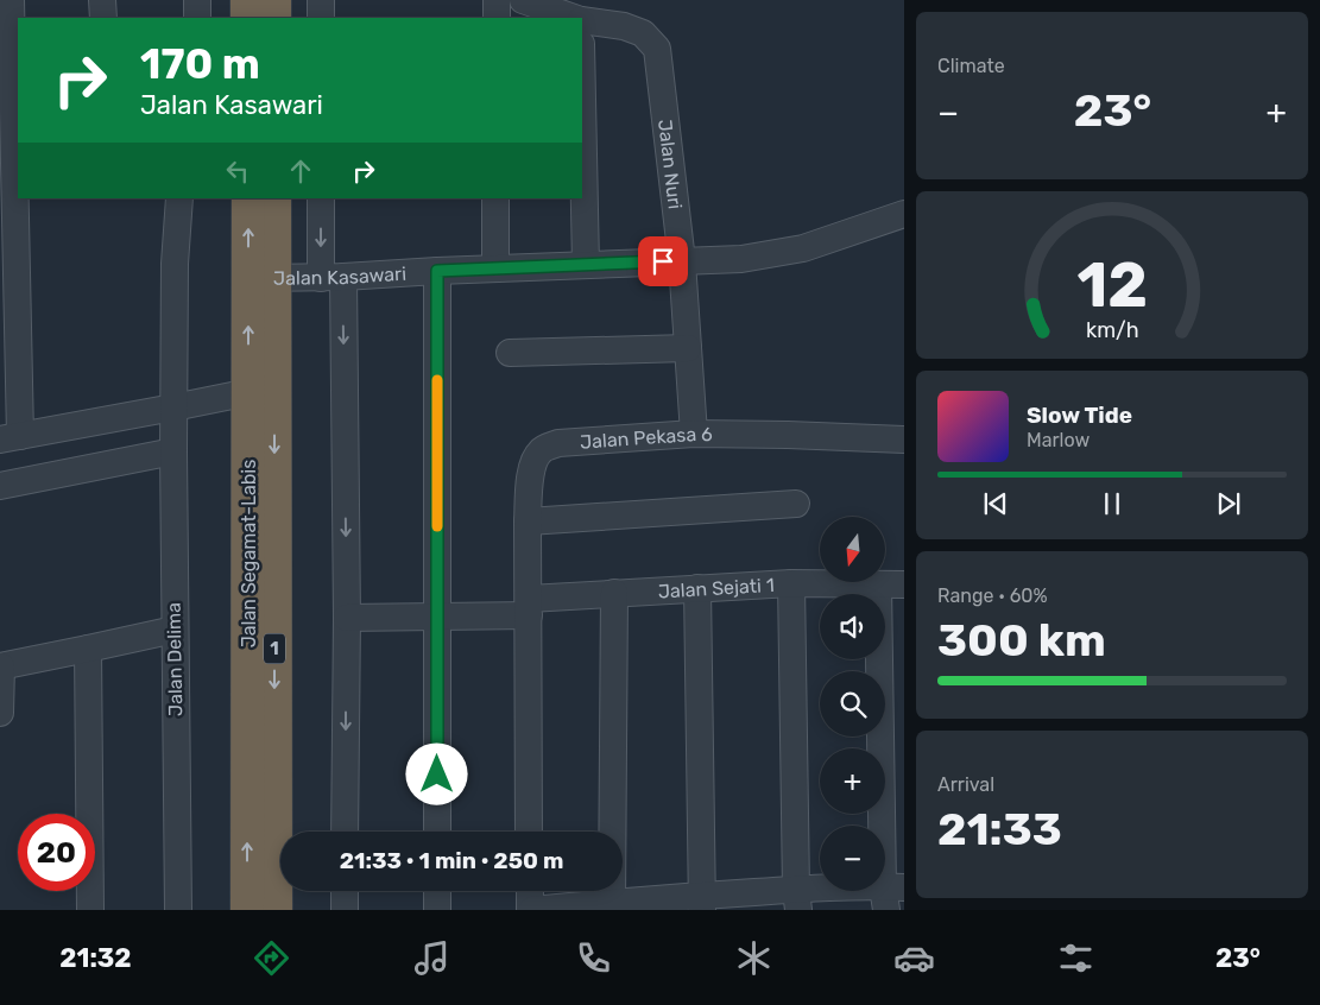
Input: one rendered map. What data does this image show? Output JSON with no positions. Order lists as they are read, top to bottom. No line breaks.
{"streets":{"highway":["Jalan Segamat-Labis","1"],"street":["Jalan Nuri","Jalan Kasawari","Jalan Pekasa 6","Jalan Sejati 1","Jalan Delima"]},"crossings":[["Jalan Nuri","Jalan Kasawari"],["Jalan Nuri","Jalan Pekasa 6"],["Jalan Kasawari","Jalan Segamat-Labis"],["Jalan Pekasa 6","Jalan Sejati 1"]],"north":"bottom","page":{"tile":["Climate",["Range · 60%","300 km"],["Arrival","21:33"]],"turn":["170 m","Jalan Kasawari"],"heat":["−","23°","+"],"song":["Slow Tide","Marlow"],"map_buttons":["+","−"],"limit":"20","trip":"21:33 · 1 min · 250 m","tabs":["21:32","23°"],"gauge":["12","km/h"]}}
